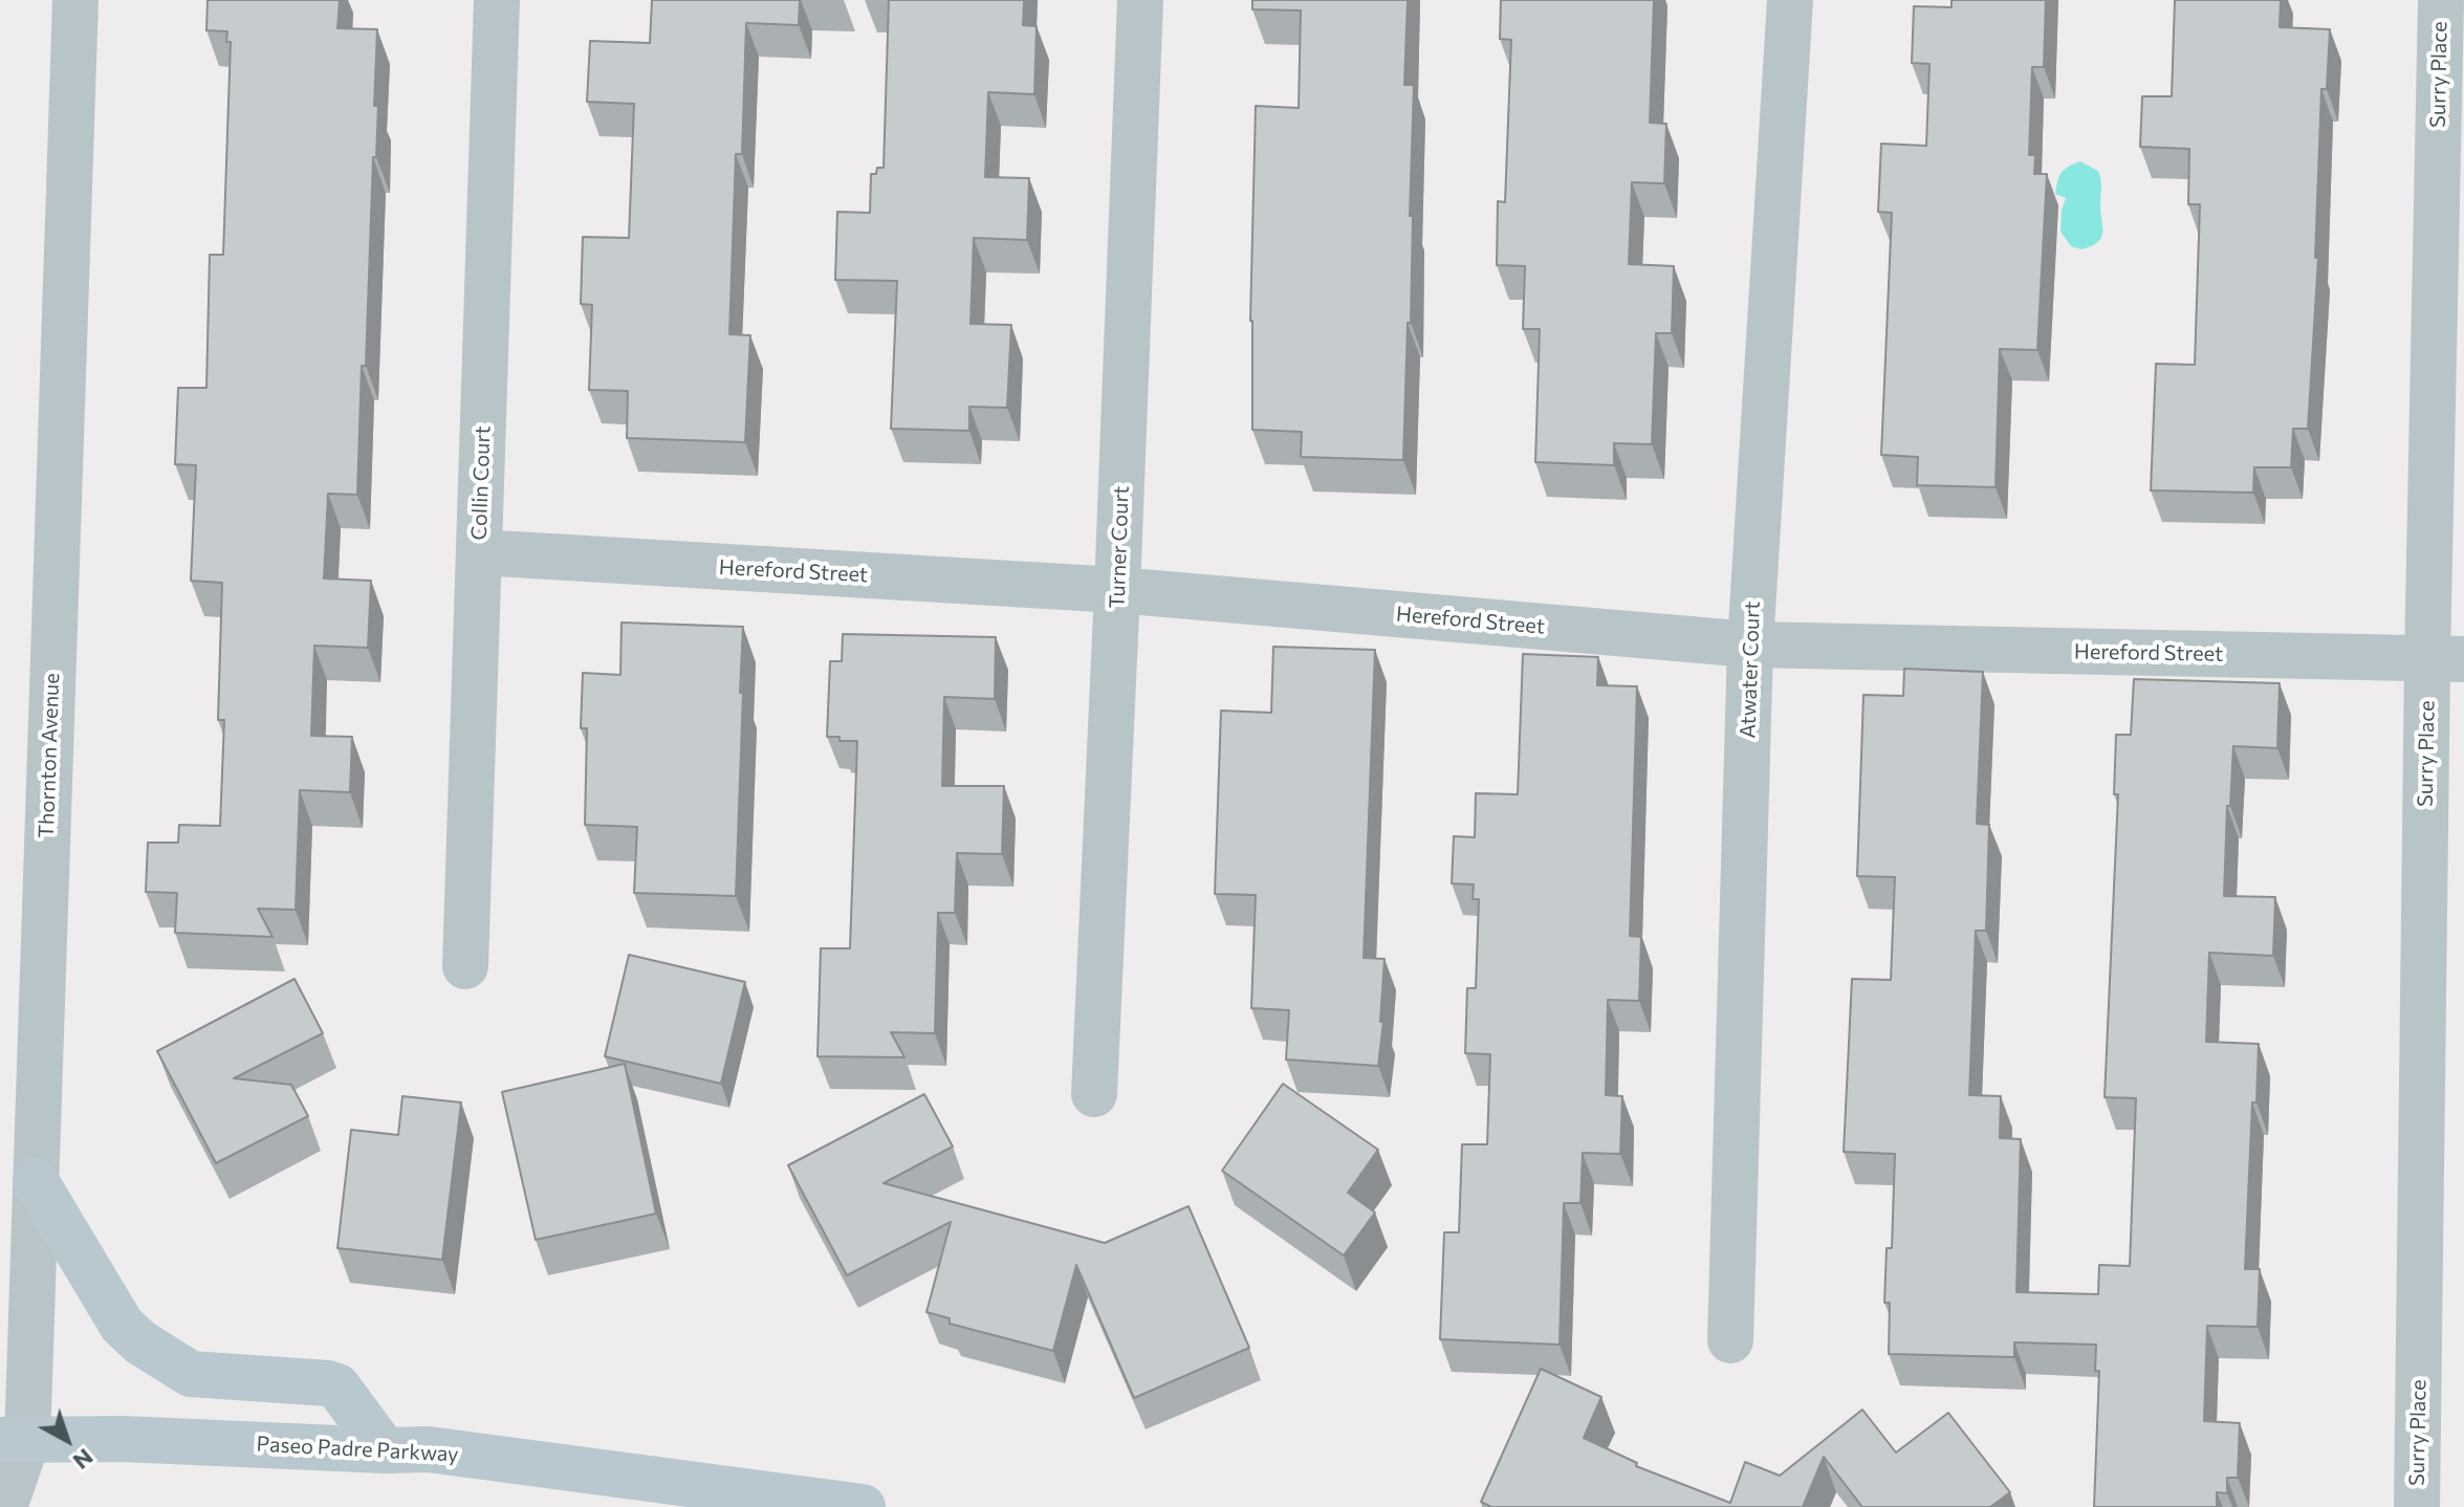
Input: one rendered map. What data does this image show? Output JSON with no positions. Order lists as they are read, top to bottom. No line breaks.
{"streets":{"main road":["Paseo Padre Parkway"],"street":["Surry Place","Collin Court","Turner Court","Hereford Street","Atwater Court","Thornton Avenue"]},"crossings":[["Surry Place","Hereford Street"],["Collin Court","Hereford Street"],["Turner Court","Hereford Street"],["Hereford Street","Atwater Court"],["Thornton Avenue","Paseo Padre Parkway"]],"north":"bottom right"}
